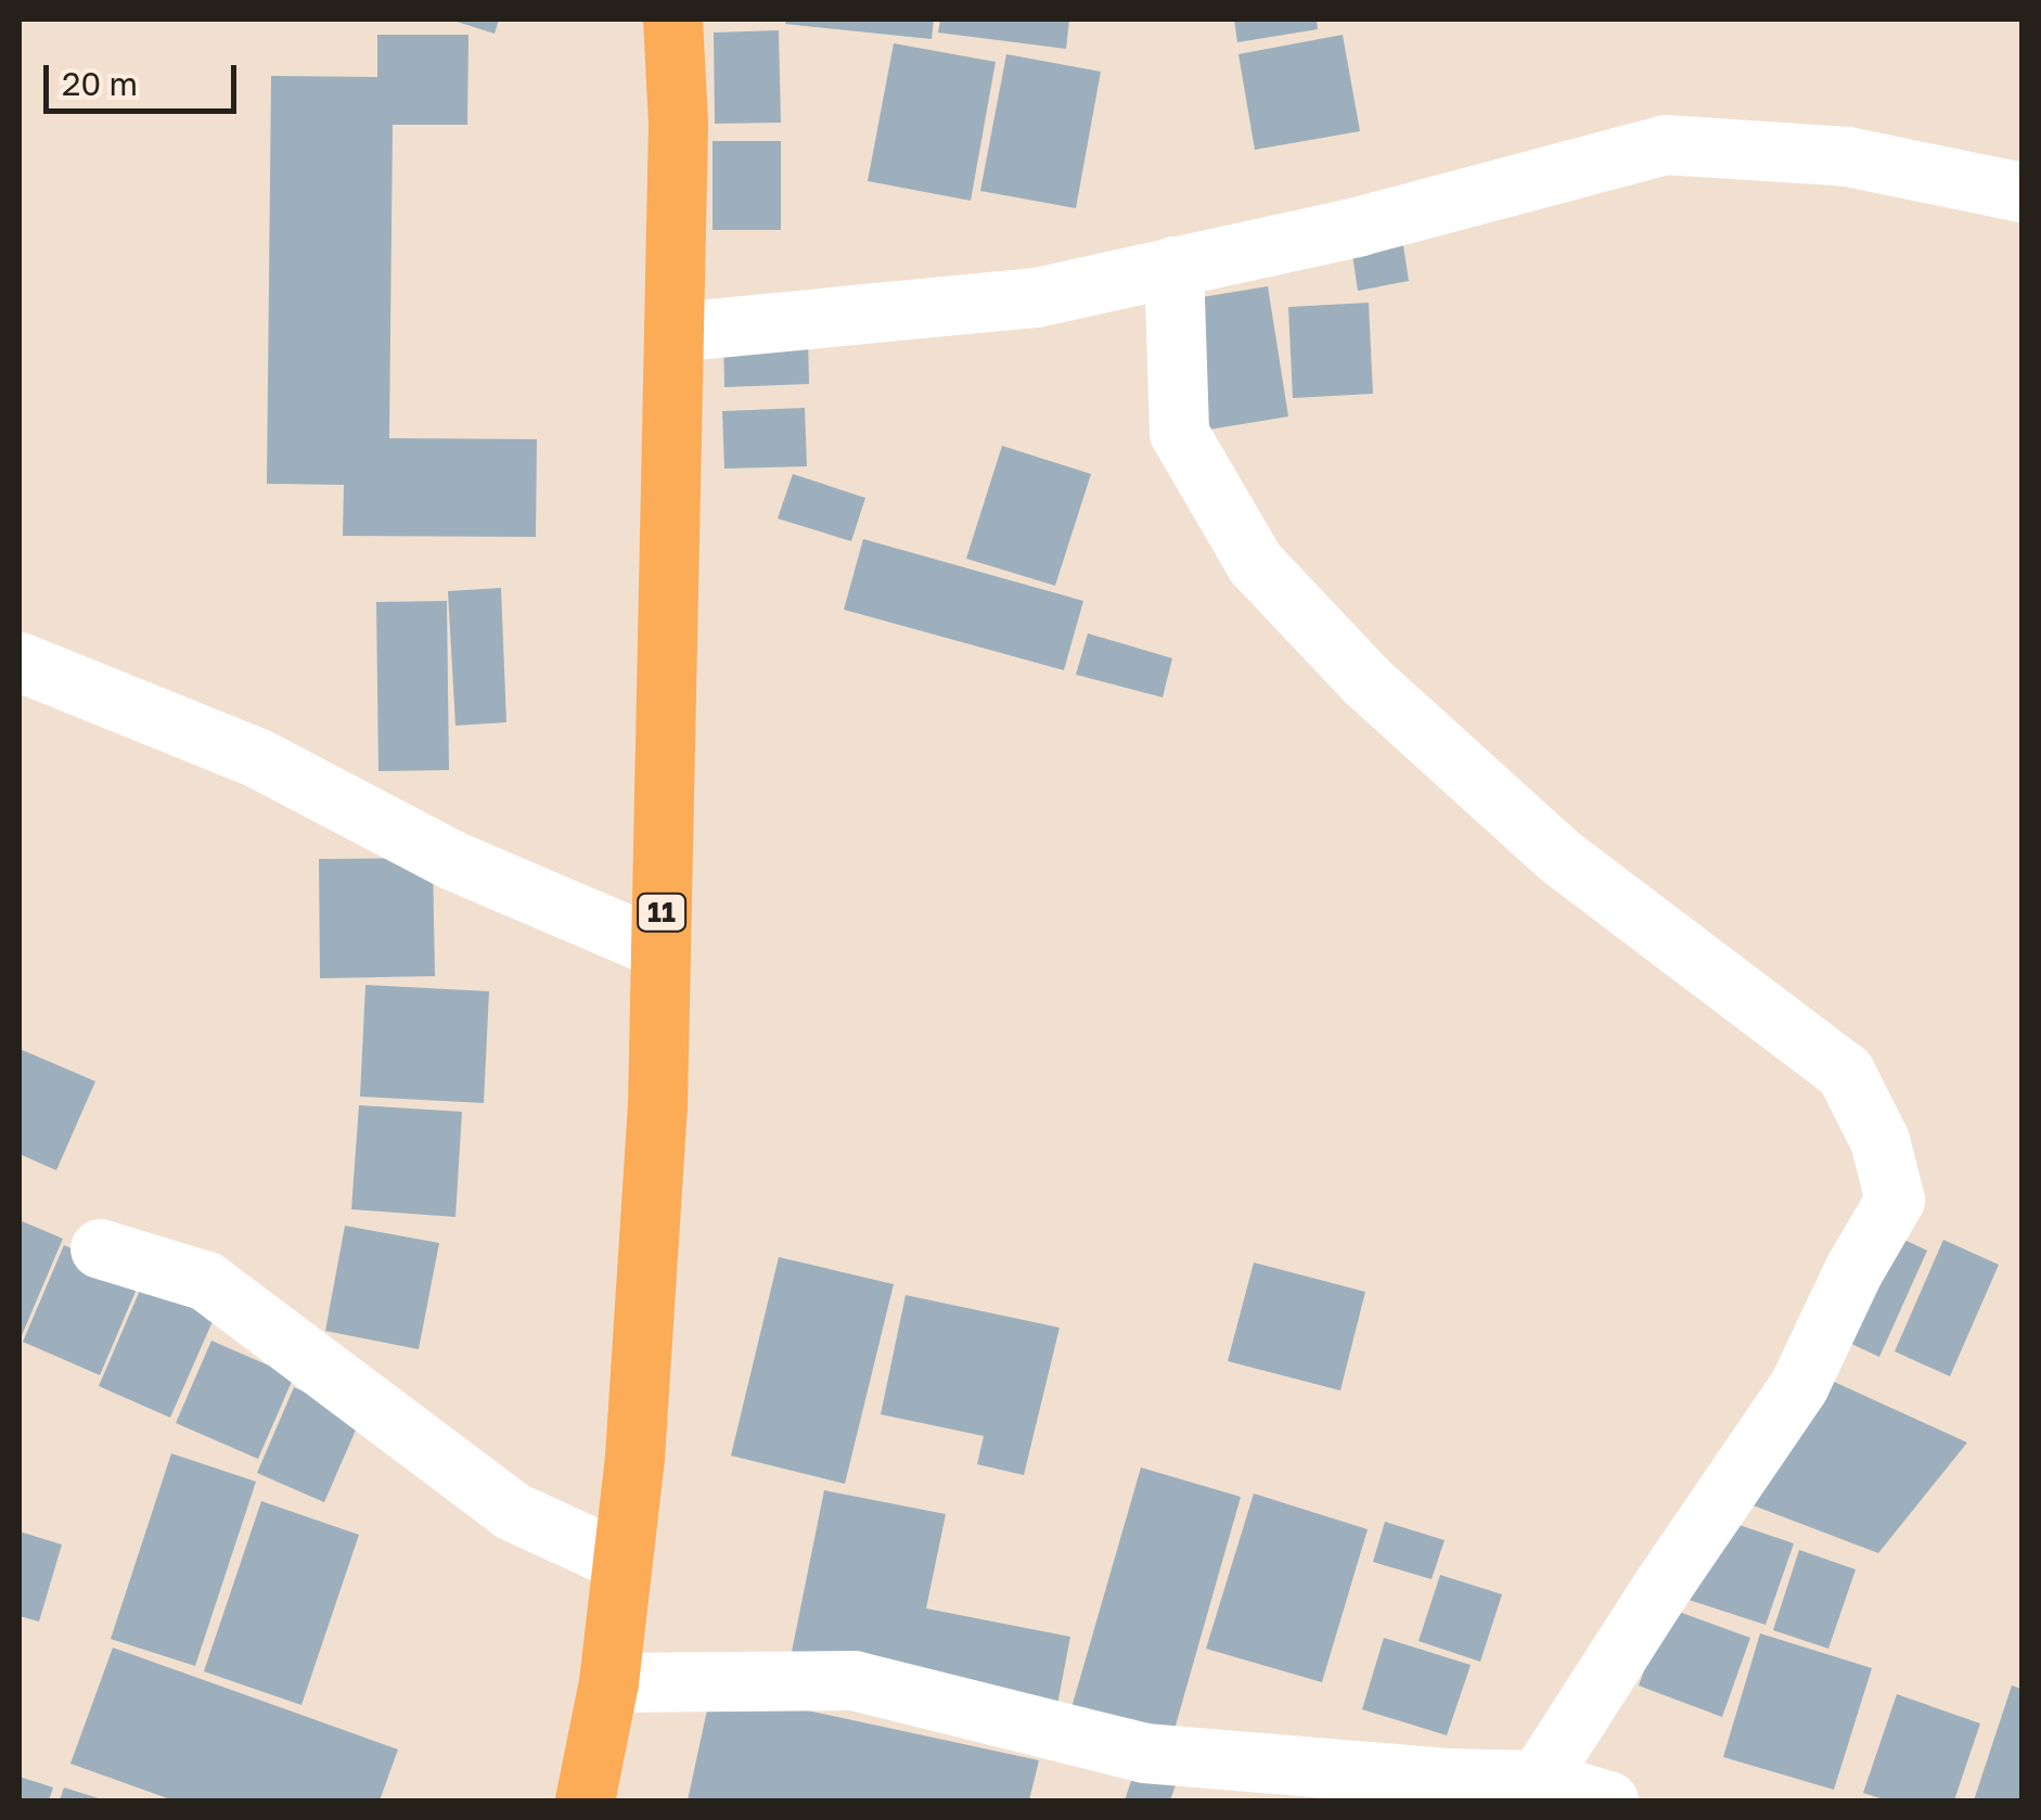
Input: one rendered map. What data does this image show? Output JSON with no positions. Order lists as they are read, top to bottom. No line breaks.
{"streets":{"highway":["11"]},"scale_bar":"20 m"}
